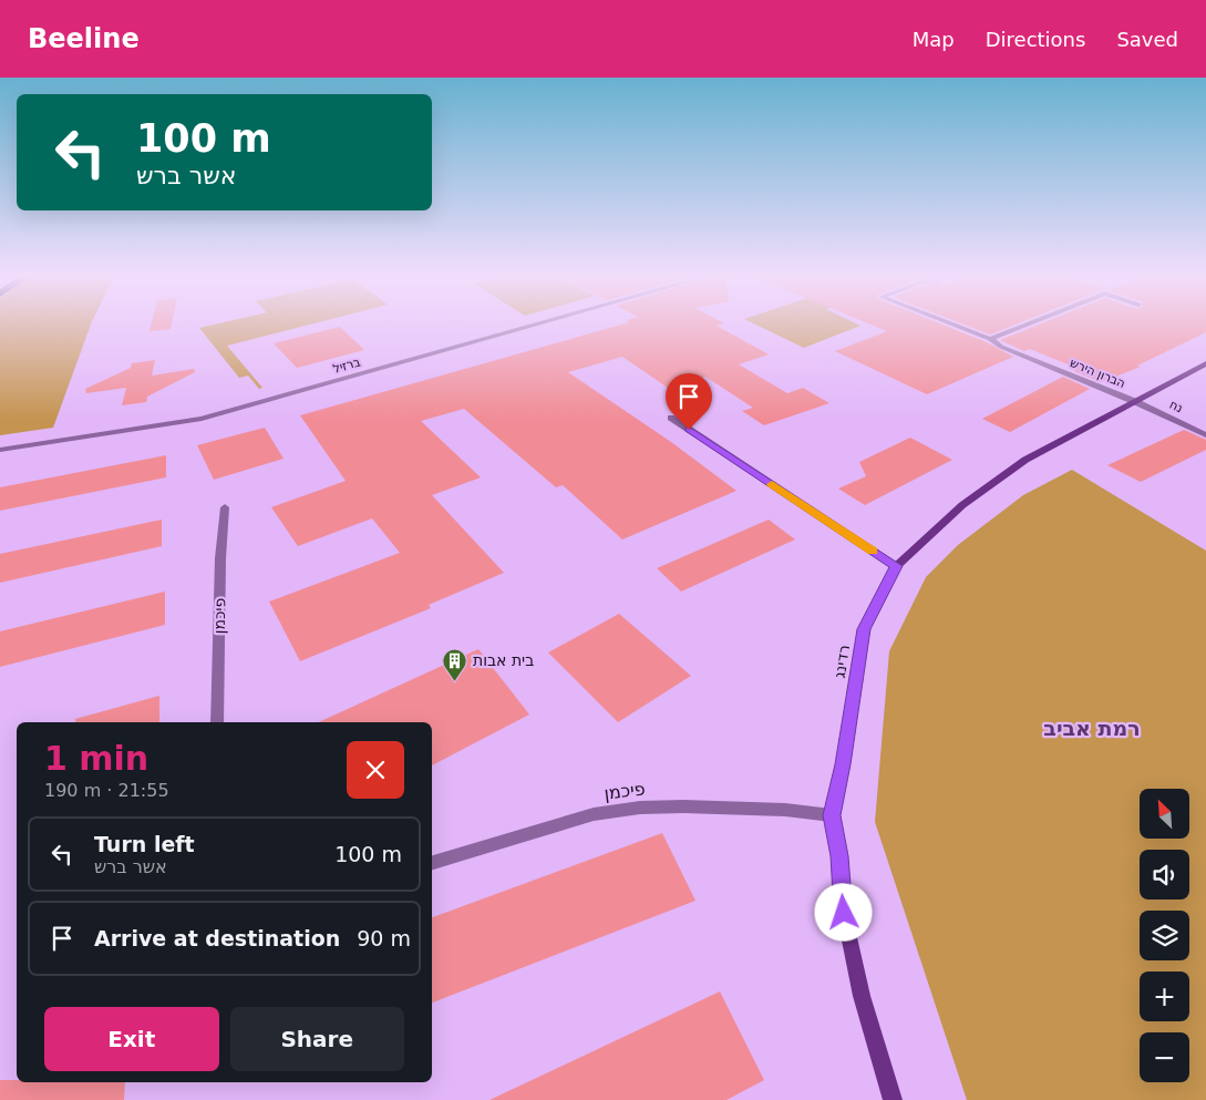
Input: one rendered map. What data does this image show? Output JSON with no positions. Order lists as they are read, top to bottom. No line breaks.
{"streets":{"street":["ברזיל","הברון הירש","נח","פיכמן","רדינג"]},"crossings":[["הברון הירש","נח"],["הברון הירש","רדינג"],["נח","רדינג"],["פיכמן","רדינג"]],"districts":["רמת אביב"],"places":{"building":["בית אבות"]},"north":"top left","page":{"header":"Beeline","nav":["Map","Directions","Saved"],"turn":["100 m","אשר ברש"],"heading":["1 min","190 m · 21:55"],"map_buttons":["+","−"],"list":[{"name":"Turn left","note":"אשר ברש","value":"100 m"},{"name":"Arrive at destination","value":"90 m"}],"buttons":["Exit","Share"]}}
